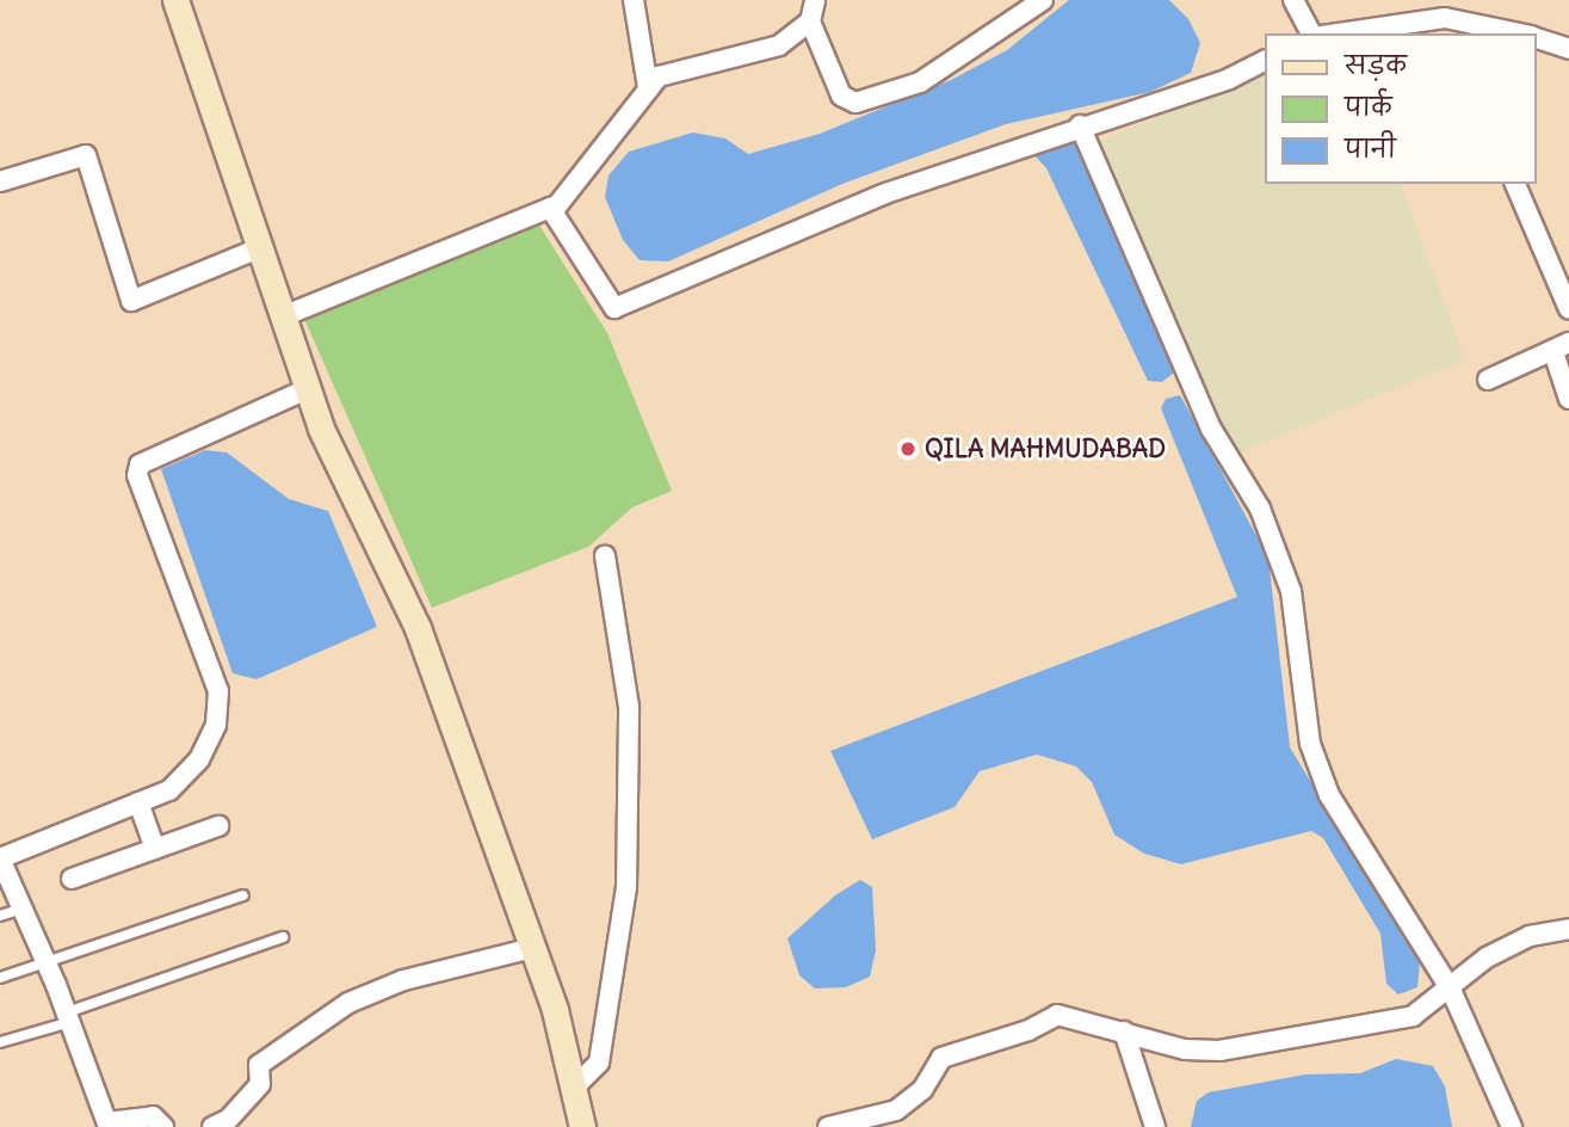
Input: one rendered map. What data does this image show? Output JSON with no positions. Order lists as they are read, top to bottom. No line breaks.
{"places":["QILA MAHMUDABAD"],"legend":["सड़क","पार्क","पानी"]}
